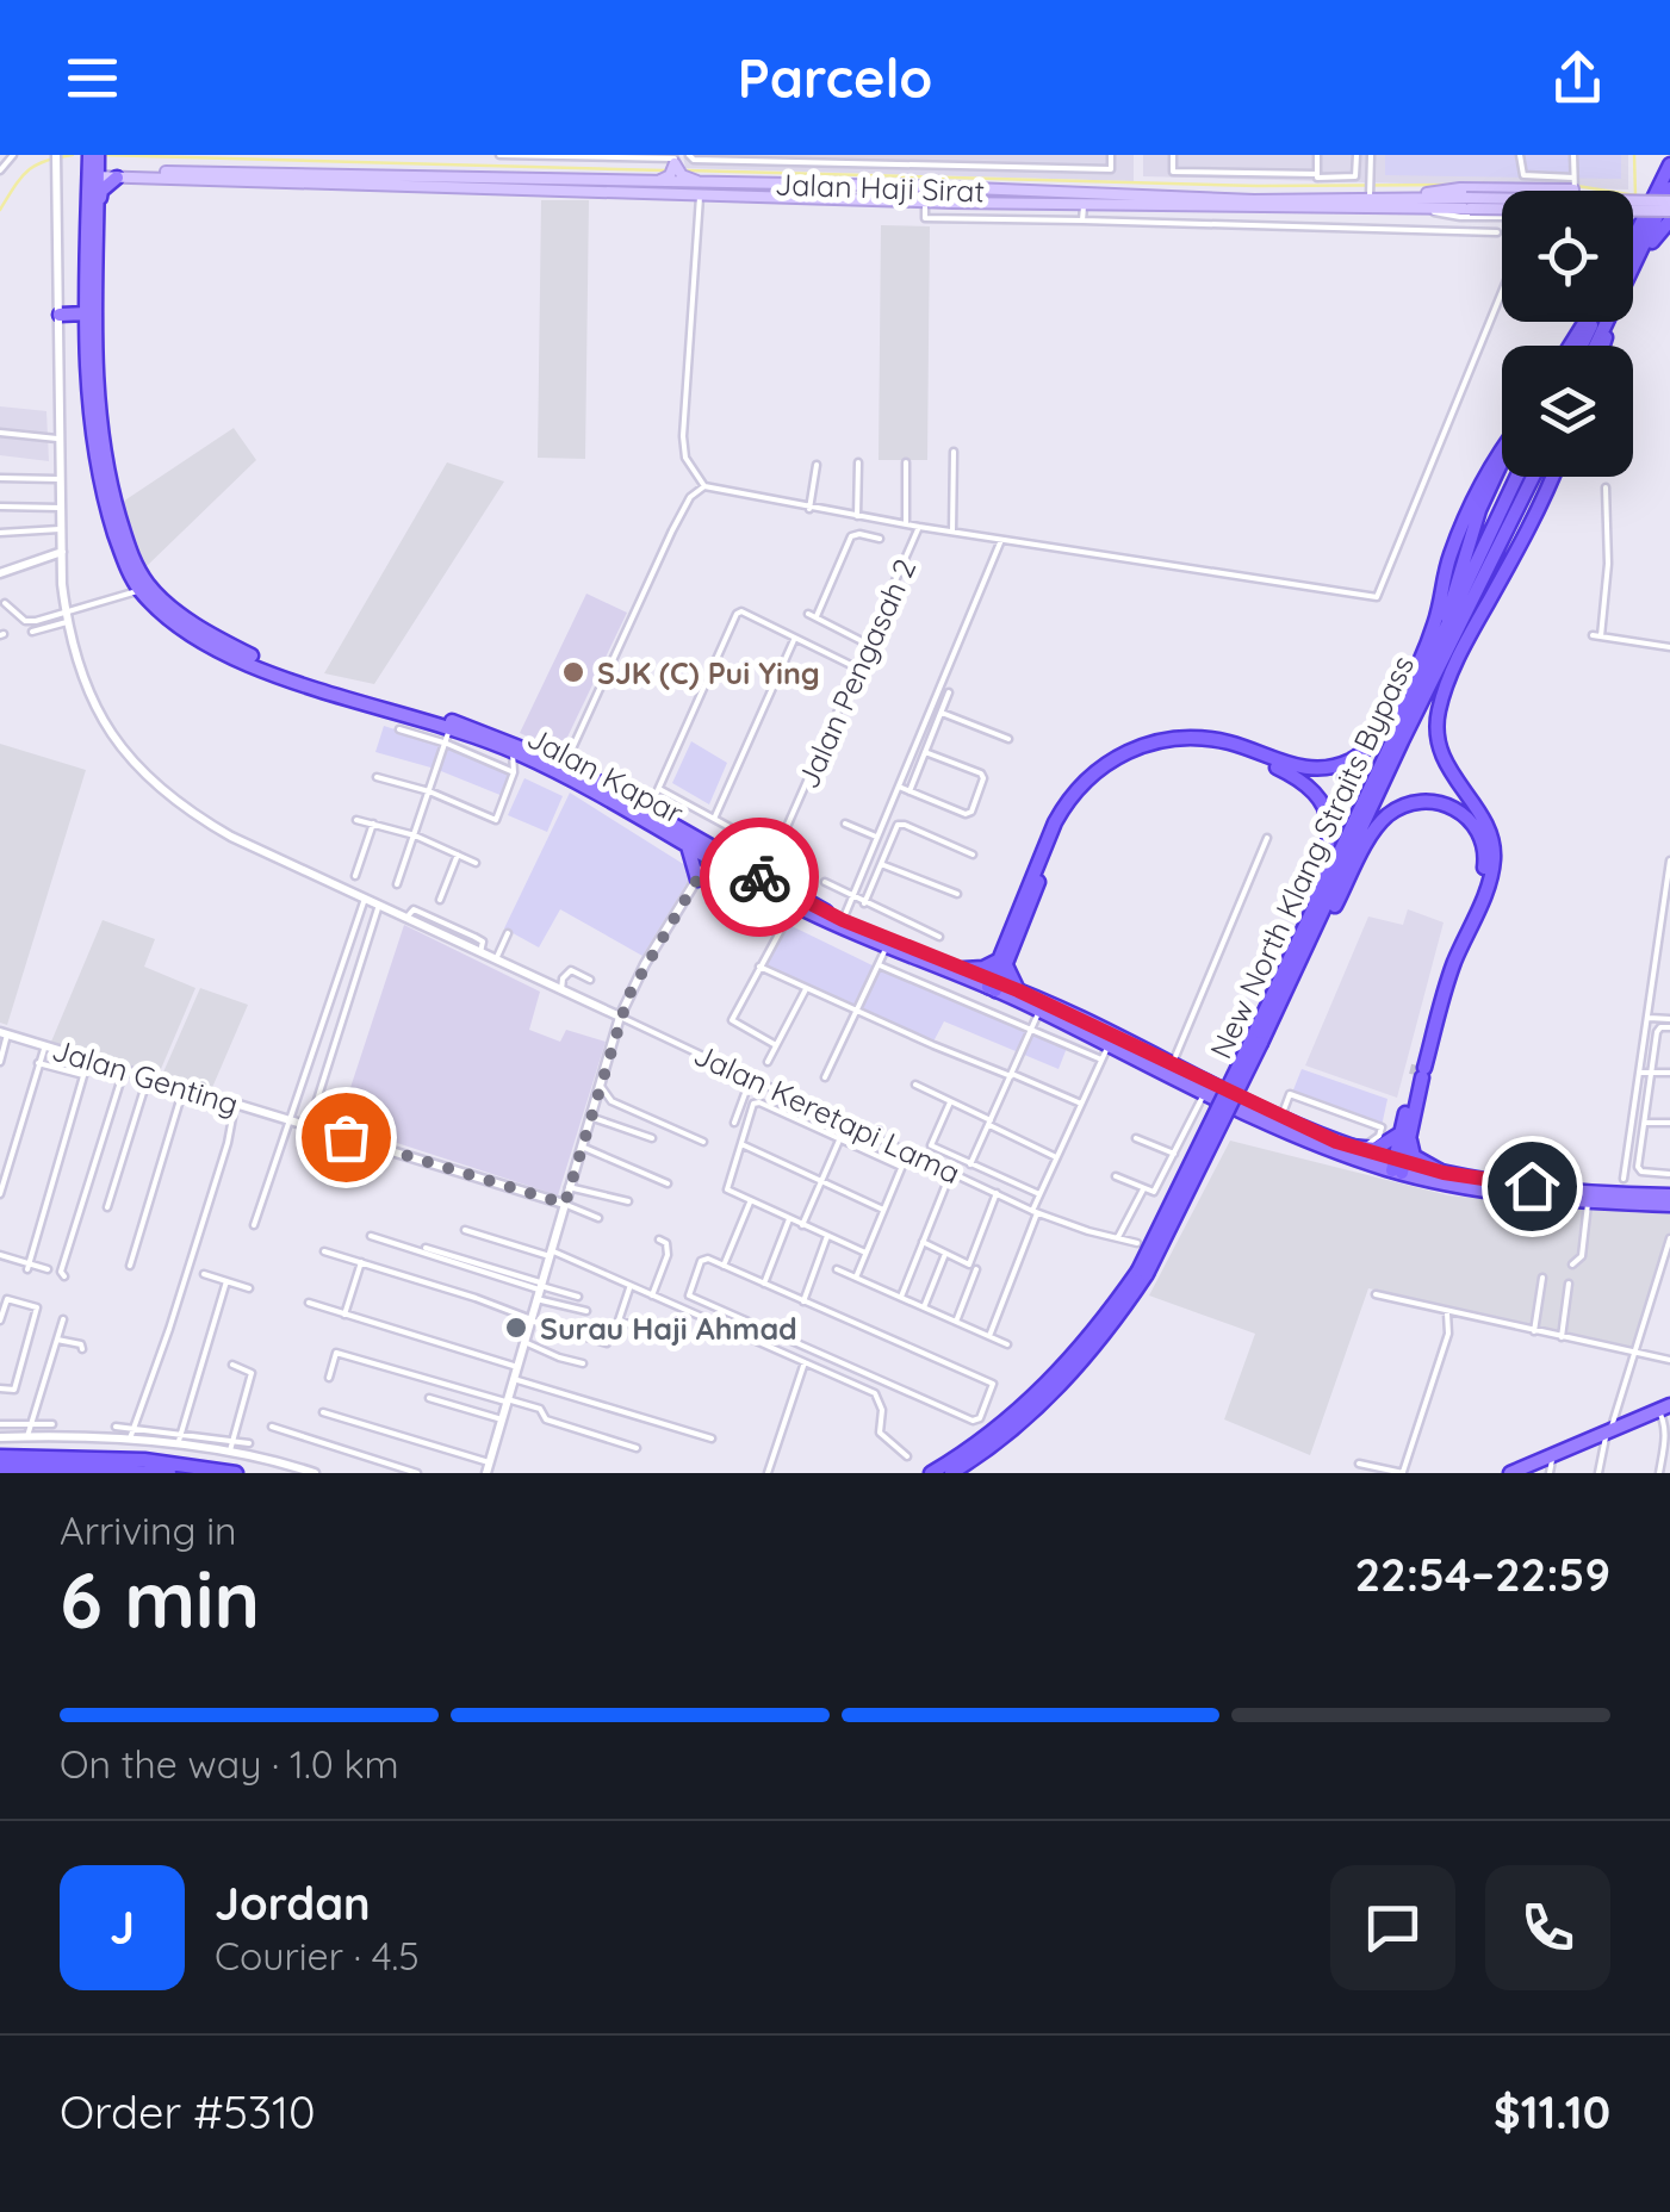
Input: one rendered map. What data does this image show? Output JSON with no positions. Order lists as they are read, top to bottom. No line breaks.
{"streets":{"highway":["Jalan Kapar","New North Klang Straits Bypass"],"main road":["Jalan Haji Sirat"],"street":["Jalan Pengasah 2","Jalan Genting","Jalan Keretapi Lama"]},"crossings":[["Jalan Pengasah 2","Jalan Kapar"]],"places":["SJK (C) Pui Ying","Surau Haji Ahmad"],"page":{"header":"Parcelo","heading":["6 min","Arriving in","22:54–22:59"],"panel":["Jordan","Courier · 4.5","Order #5310","$11.10"],"bar":"On the way · 1.0 km","round":"J"}}
